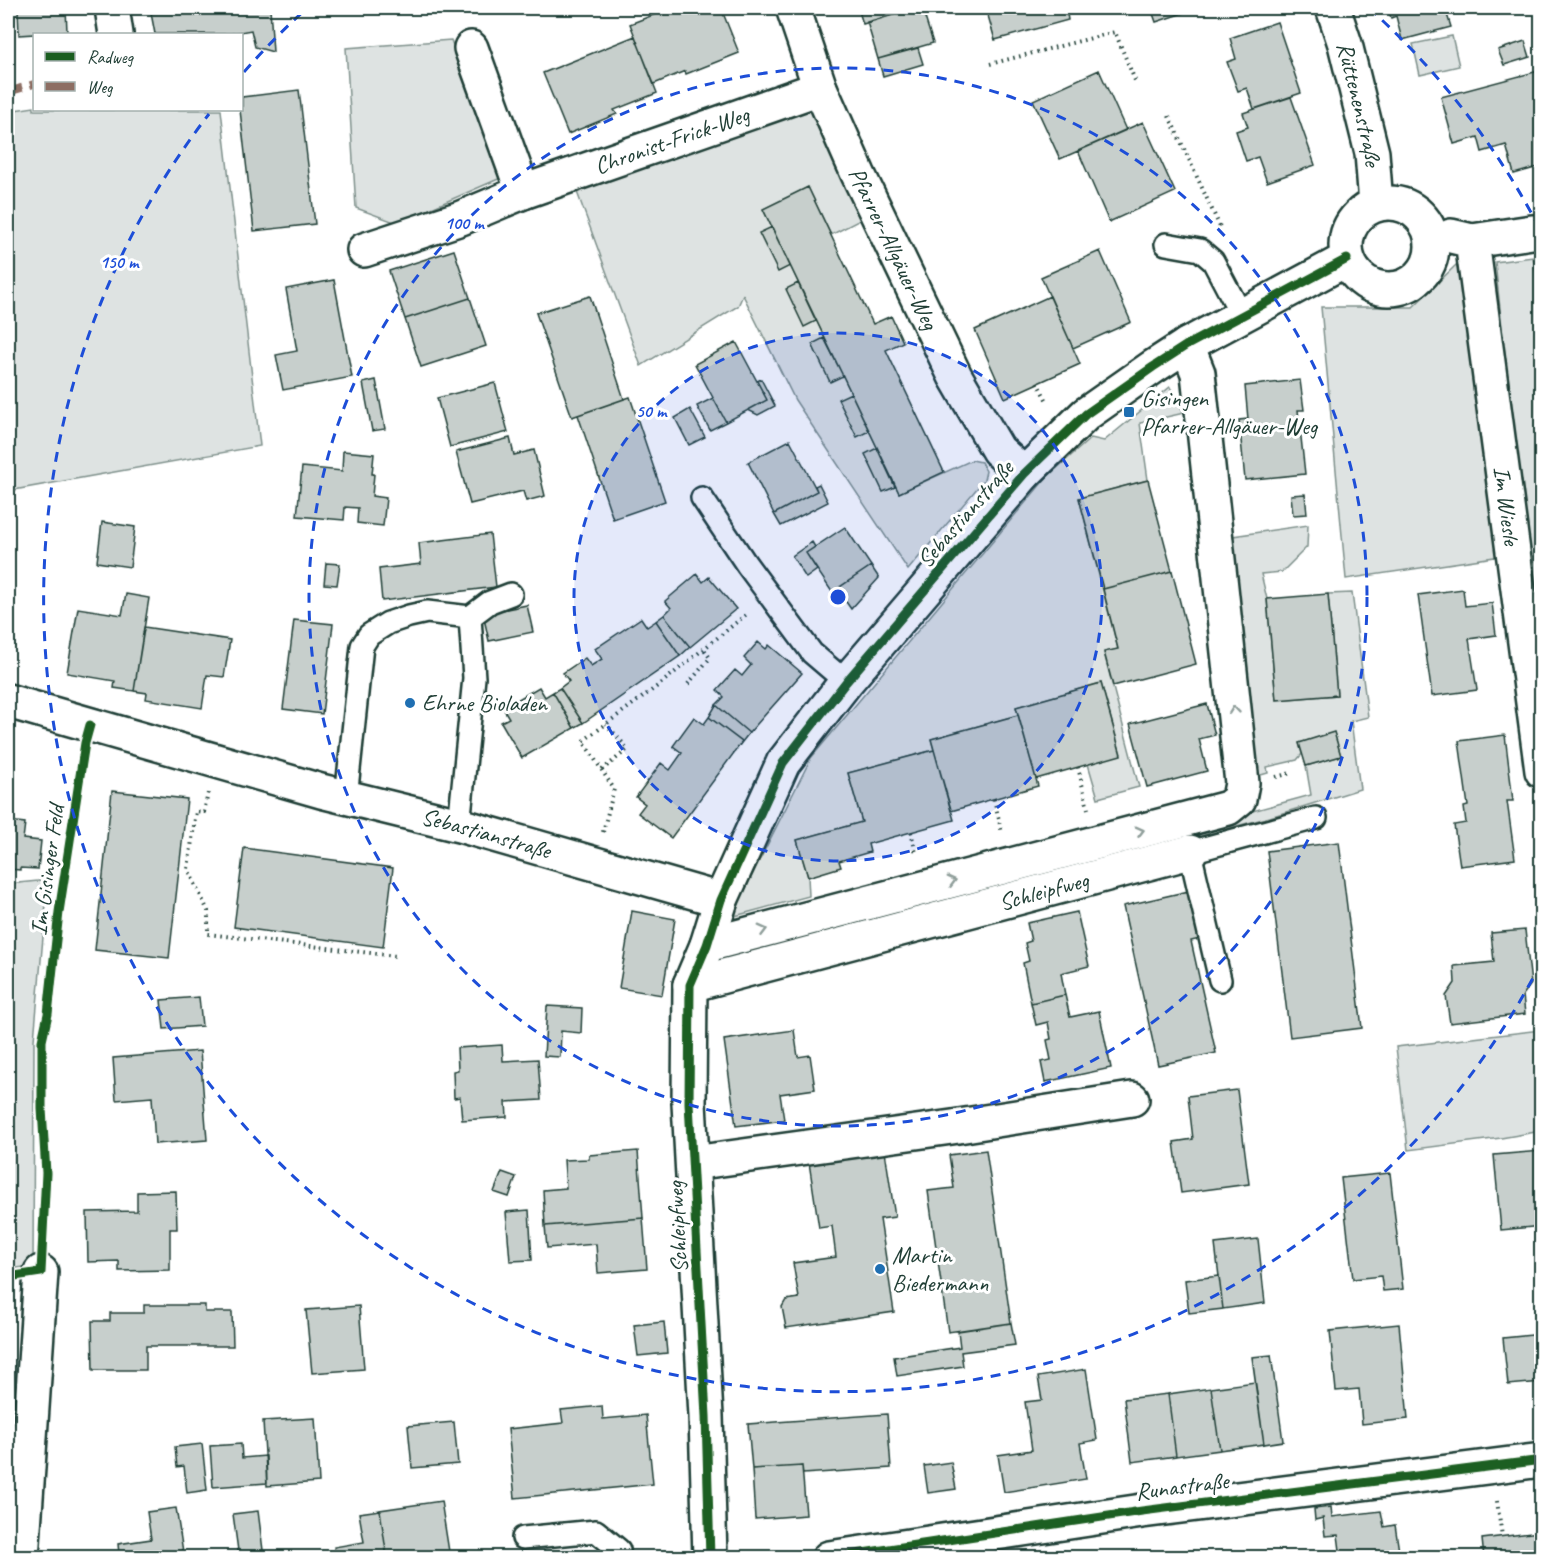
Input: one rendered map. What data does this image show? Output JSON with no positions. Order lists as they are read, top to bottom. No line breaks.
{"streets":{"street":["Rüttenenstraße","Chronist-Frick-Weg","Pfarrer-Allgäuer-Weg","Im Wiesle","Sebastianstraße","Schleipfweg","Runastraße"],"cycle path":["Im Gisinger Feld"]},"crossings":[["Rüttenenstraße","Sebastianstraße"],["Chronist-Frick-Weg","Pfarrer-Allgäuer-Weg"],["Pfarrer-Allgäuer-Weg","Sebastianstraße"],["Sebastianstraße","Schleipfweg"]],"places":{"transit":["Gisingen Pfarrer-Allgäuer-Weg"],"other":["Ehrne Bioladen","Martin Biedermann"]},"legend":["Radweg","Weg"],"rings":["100 m","150 m","50 m"]}
